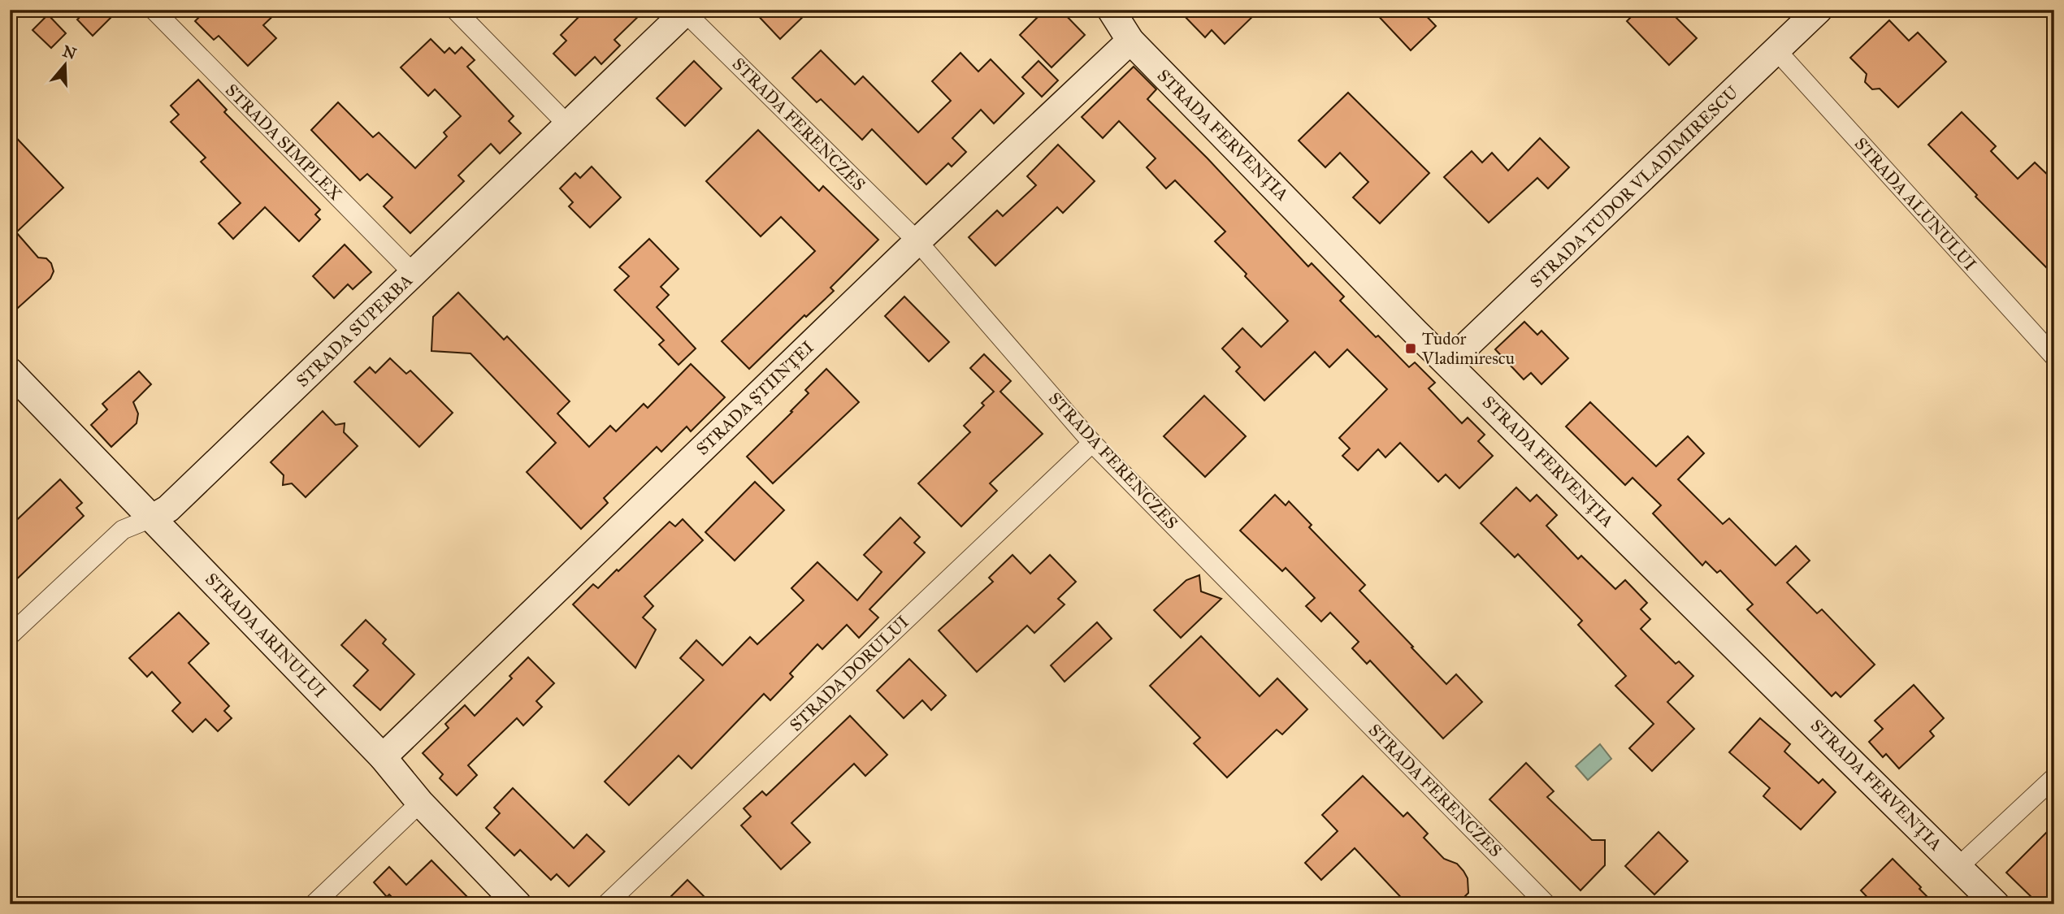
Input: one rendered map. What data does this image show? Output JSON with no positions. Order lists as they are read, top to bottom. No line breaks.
{"streets":{"street":["STRADA FERENCZES","STRADA FERVENȚIA","STRADA SIMPLEX","STRADA TUDOR VLADIMIRESCU","STRADA ALUNULUI","STRADA SUPERBA","STRADA ȘTIINȚEI","STRADA ARINULUI","STRADA DORULUI"]},"crossings":[["STRADA FERENCZES","STRADA SUPERBA"],["STRADA FERENCZES","STRADA ȘTIINȚEI"],["STRADA FERENCZES","STRADA DORULUI"],["STRADA FERVENȚIA","STRADA TUDOR VLADIMIRESCU"],["STRADA FERVENȚIA","STRADA ȘTIINȚEI"],["STRADA SIMPLEX","STRADA SUPERBA"],["STRADA TUDOR VLADIMIRESCU","STRADA ALUNULUI"],["STRADA SUPERBA","STRADA ARINULUI"],["STRADA ȘTIINȚEI","STRADA ARINULUI"]],"places":{"transit":["Tudor Vladimirescu"]},"north":"top"}
